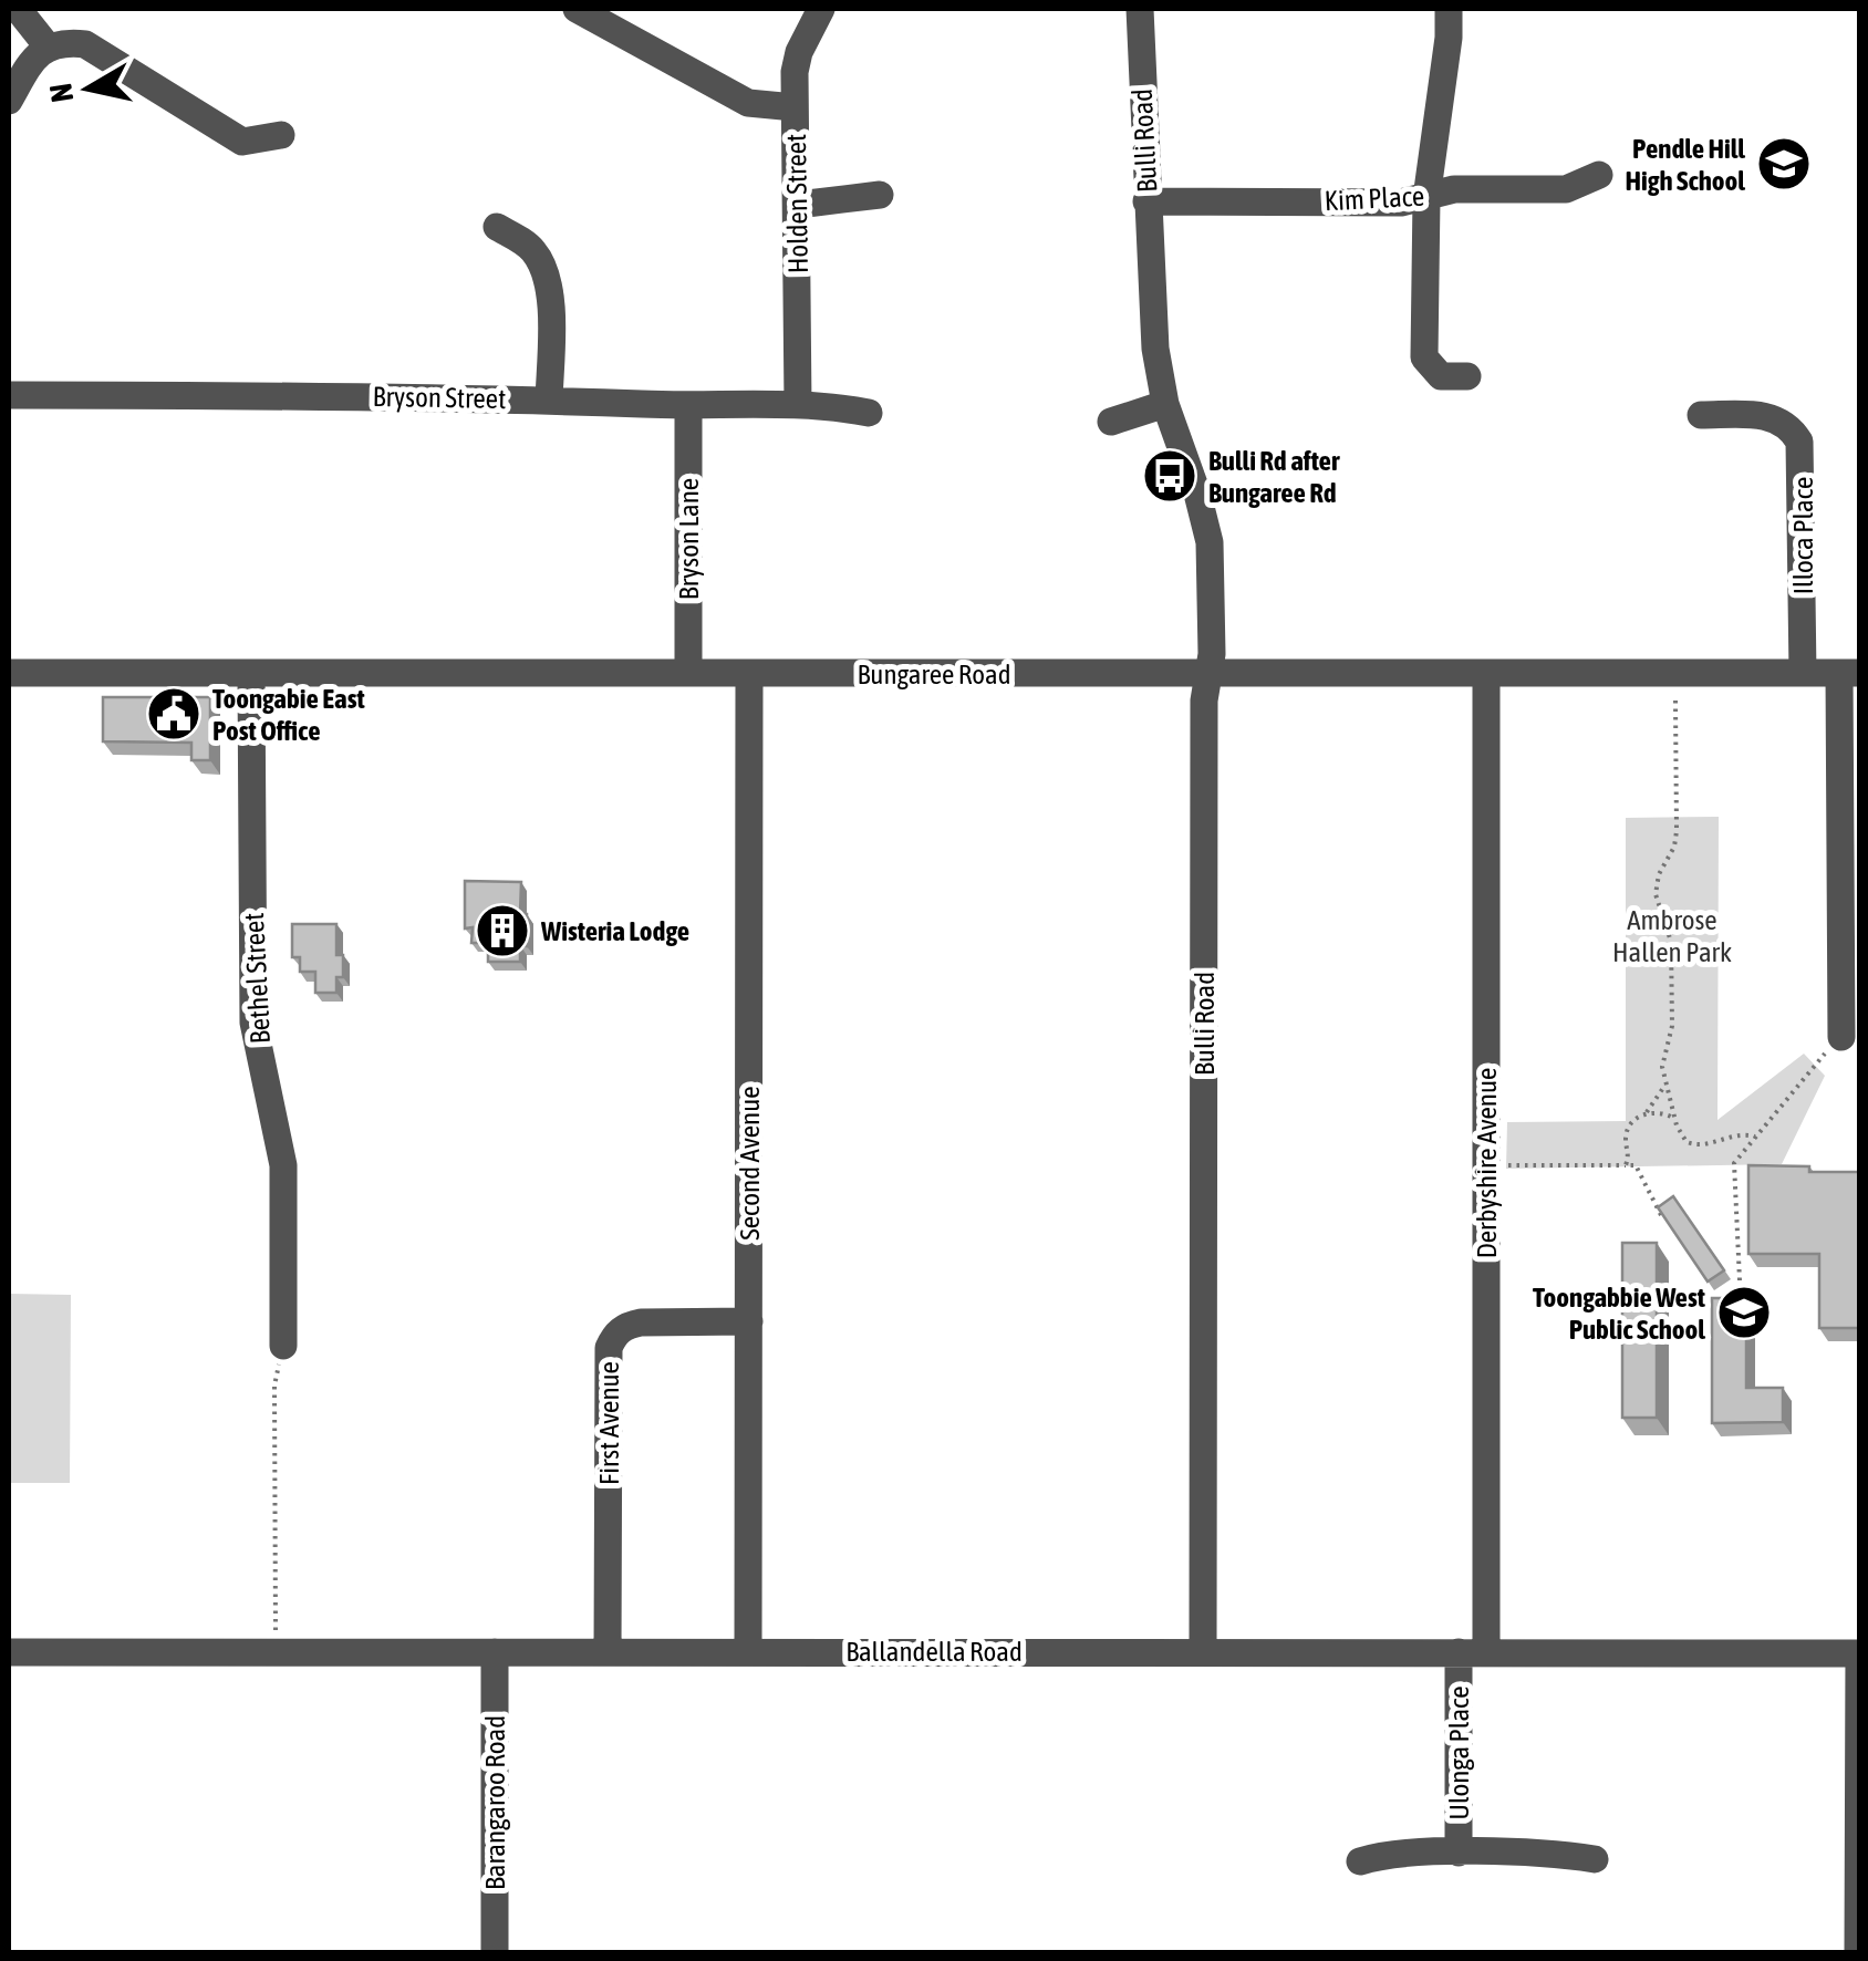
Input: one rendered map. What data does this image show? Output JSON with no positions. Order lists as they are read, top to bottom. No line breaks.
{"streets":{"street":["Bulli Road","Kim Place","Holden Street","Bryson Street","Illoca Place","Bryson Lane","Bungaree Road","Bethel Street","Second Avenue","Derbyshire Avenue","First Avenue","Ballandella Road","Ulonga Place","Barangaroo Road"]},"crossings":[["Bulli Road","Kim Place"],["Bulli Road","Bungaree Road"],["Bulli Road","Ballandella Road"],["Holden Street","Bryson Street"],["Bryson Street","Bryson Lane"],["Illoca Place","Bungaree Road"],["Bryson Lane","Bungaree Road"],["Bungaree Road","Bethel Street"],["Bungaree Road","Second Avenue"],["Bungaree Road","Derbyshire Avenue"],["Second Avenue","First Avenue"],["Second Avenue","Ballandella Road"],["Derbyshire Avenue","Ballandella Road"],["Derbyshire Avenue","Ulonga Place"],["First Avenue","Ballandella Road"],["Ballandella Road","Ulonga Place"],["Ballandella Road","Barangaroo Road"]],"parks":["Ambrose Hallen Park"],"places":{"school or university":["Pendle Hill High School","Toongabbie West Public School"],"bus stop":["Bulli Rd after Bungaree Rd"],"public building":["Toongabie East Post Office"],"building":["Wisteria Lodge"]},"north":"left"}
